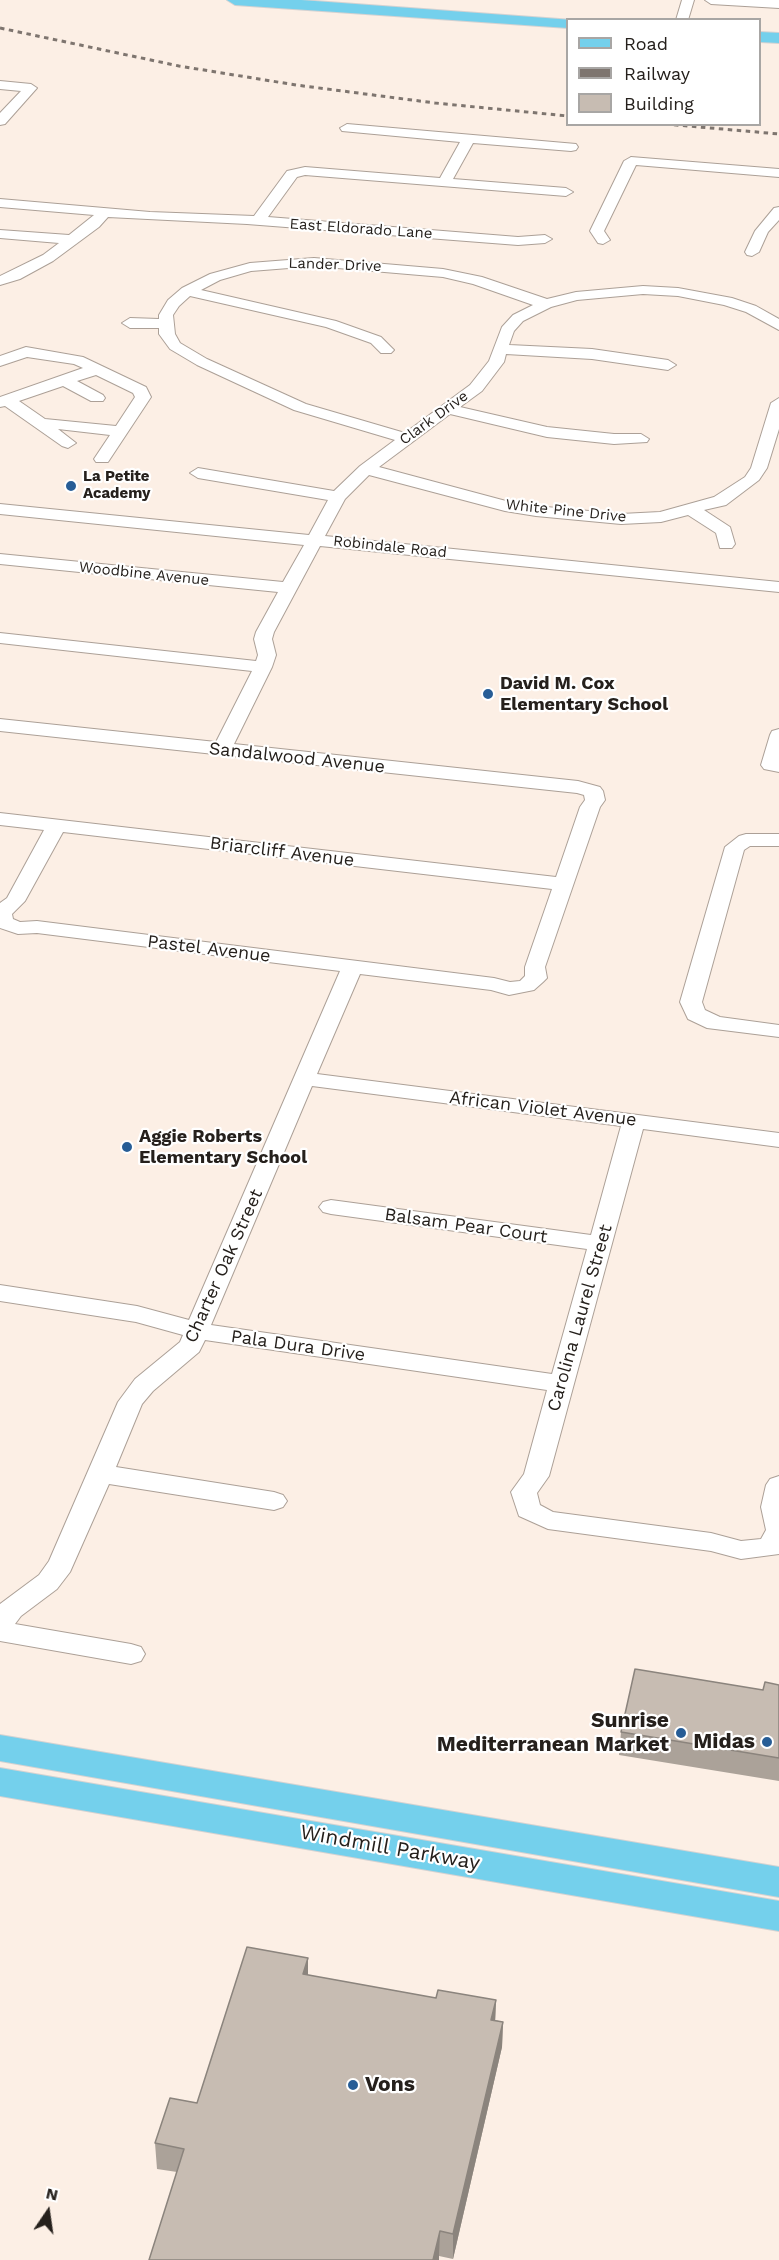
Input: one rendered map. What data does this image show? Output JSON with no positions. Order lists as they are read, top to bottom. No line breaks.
{"streets":{"main road":["Windmill Parkway"],"street":["East Eldorado Lane","Lander Drive","Clark Drive","White Pine Drive","Robindale Road","Woodbine Avenue","Sandalwood Avenue","Briarcliff Avenue","Pastel Avenue","African Violet Avenue","Balsam Pear Court","Charter Oak Street","Carolina Laurel Street","Pala Dura Drive"]},"crossings":[["Lander Drive","Clark Drive"],["Clark Drive","White Pine Drive"],["Clark Drive","Robindale Road"],["Clark Drive","Woodbine Avenue"],["Clark Drive","Sandalwood Avenue"],["Sandalwood Avenue","Briarcliff Avenue"],["Sandalwood Avenue","Pastel Avenue"],["Briarcliff Avenue","Pastel Avenue"],["Pastel Avenue","Charter Oak Street"],["African Violet Avenue","Charter Oak Street"],["African Violet Avenue","Carolina Laurel Street"],["Balsam Pear Court","Carolina Laurel Street"],["Charter Oak Street","Pala Dura Drive"],["Carolina Laurel Street","Pala Dura Drive"]],"places":["La Petite Academy","David M. Cox Elementary School","Aggie Roberts Elementary School","Sunrise Mediterranean Market","Midas","Vons"],"legend":["Road","Railway","Building"],"north":"top"}
